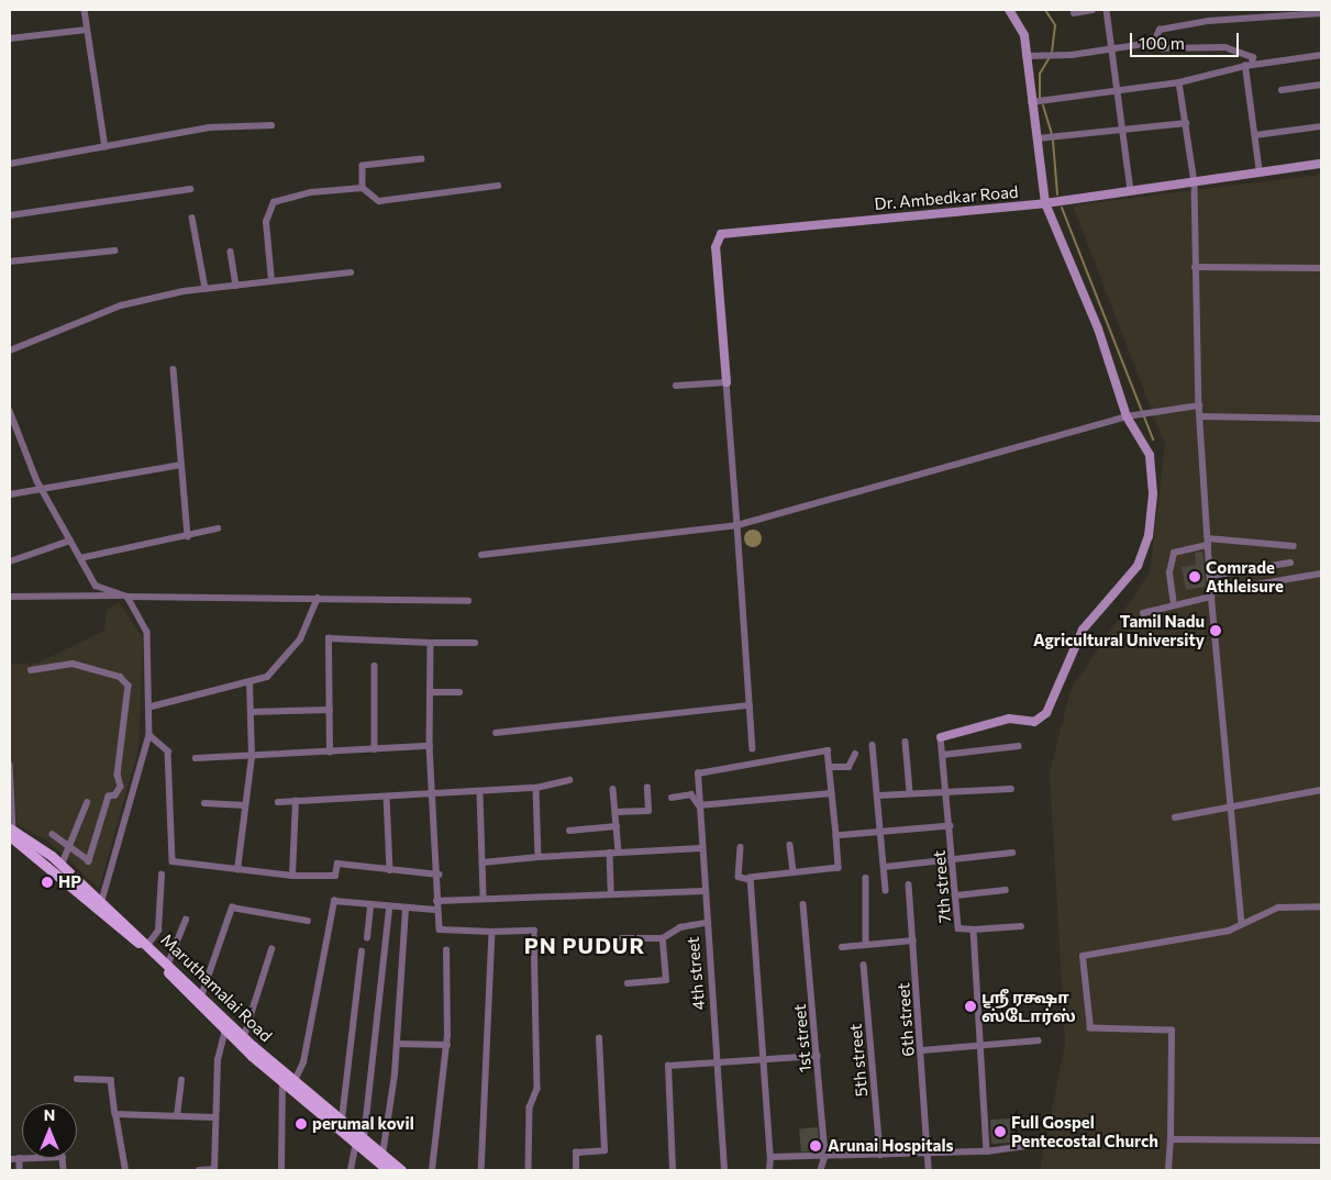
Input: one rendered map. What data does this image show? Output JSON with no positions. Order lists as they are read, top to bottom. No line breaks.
{"streets":{"main road":["Maruthamalai Road"],"street":["Dr. Ambedkar Road","7th street","4th street","6th street","1st street","5th street"]},"districts":["PN PUDUR"],"places":["Comrade Athleisure","Tamil Nadu Agricultural University","HP","ஶ்ரீ ரக்ஷா ஸ்டோர்ஸ்","perumal kovil","Full Gospel Pentecostal Church","Arunai Hospitals"],"scale_bar":"100 m","north":"top"}
